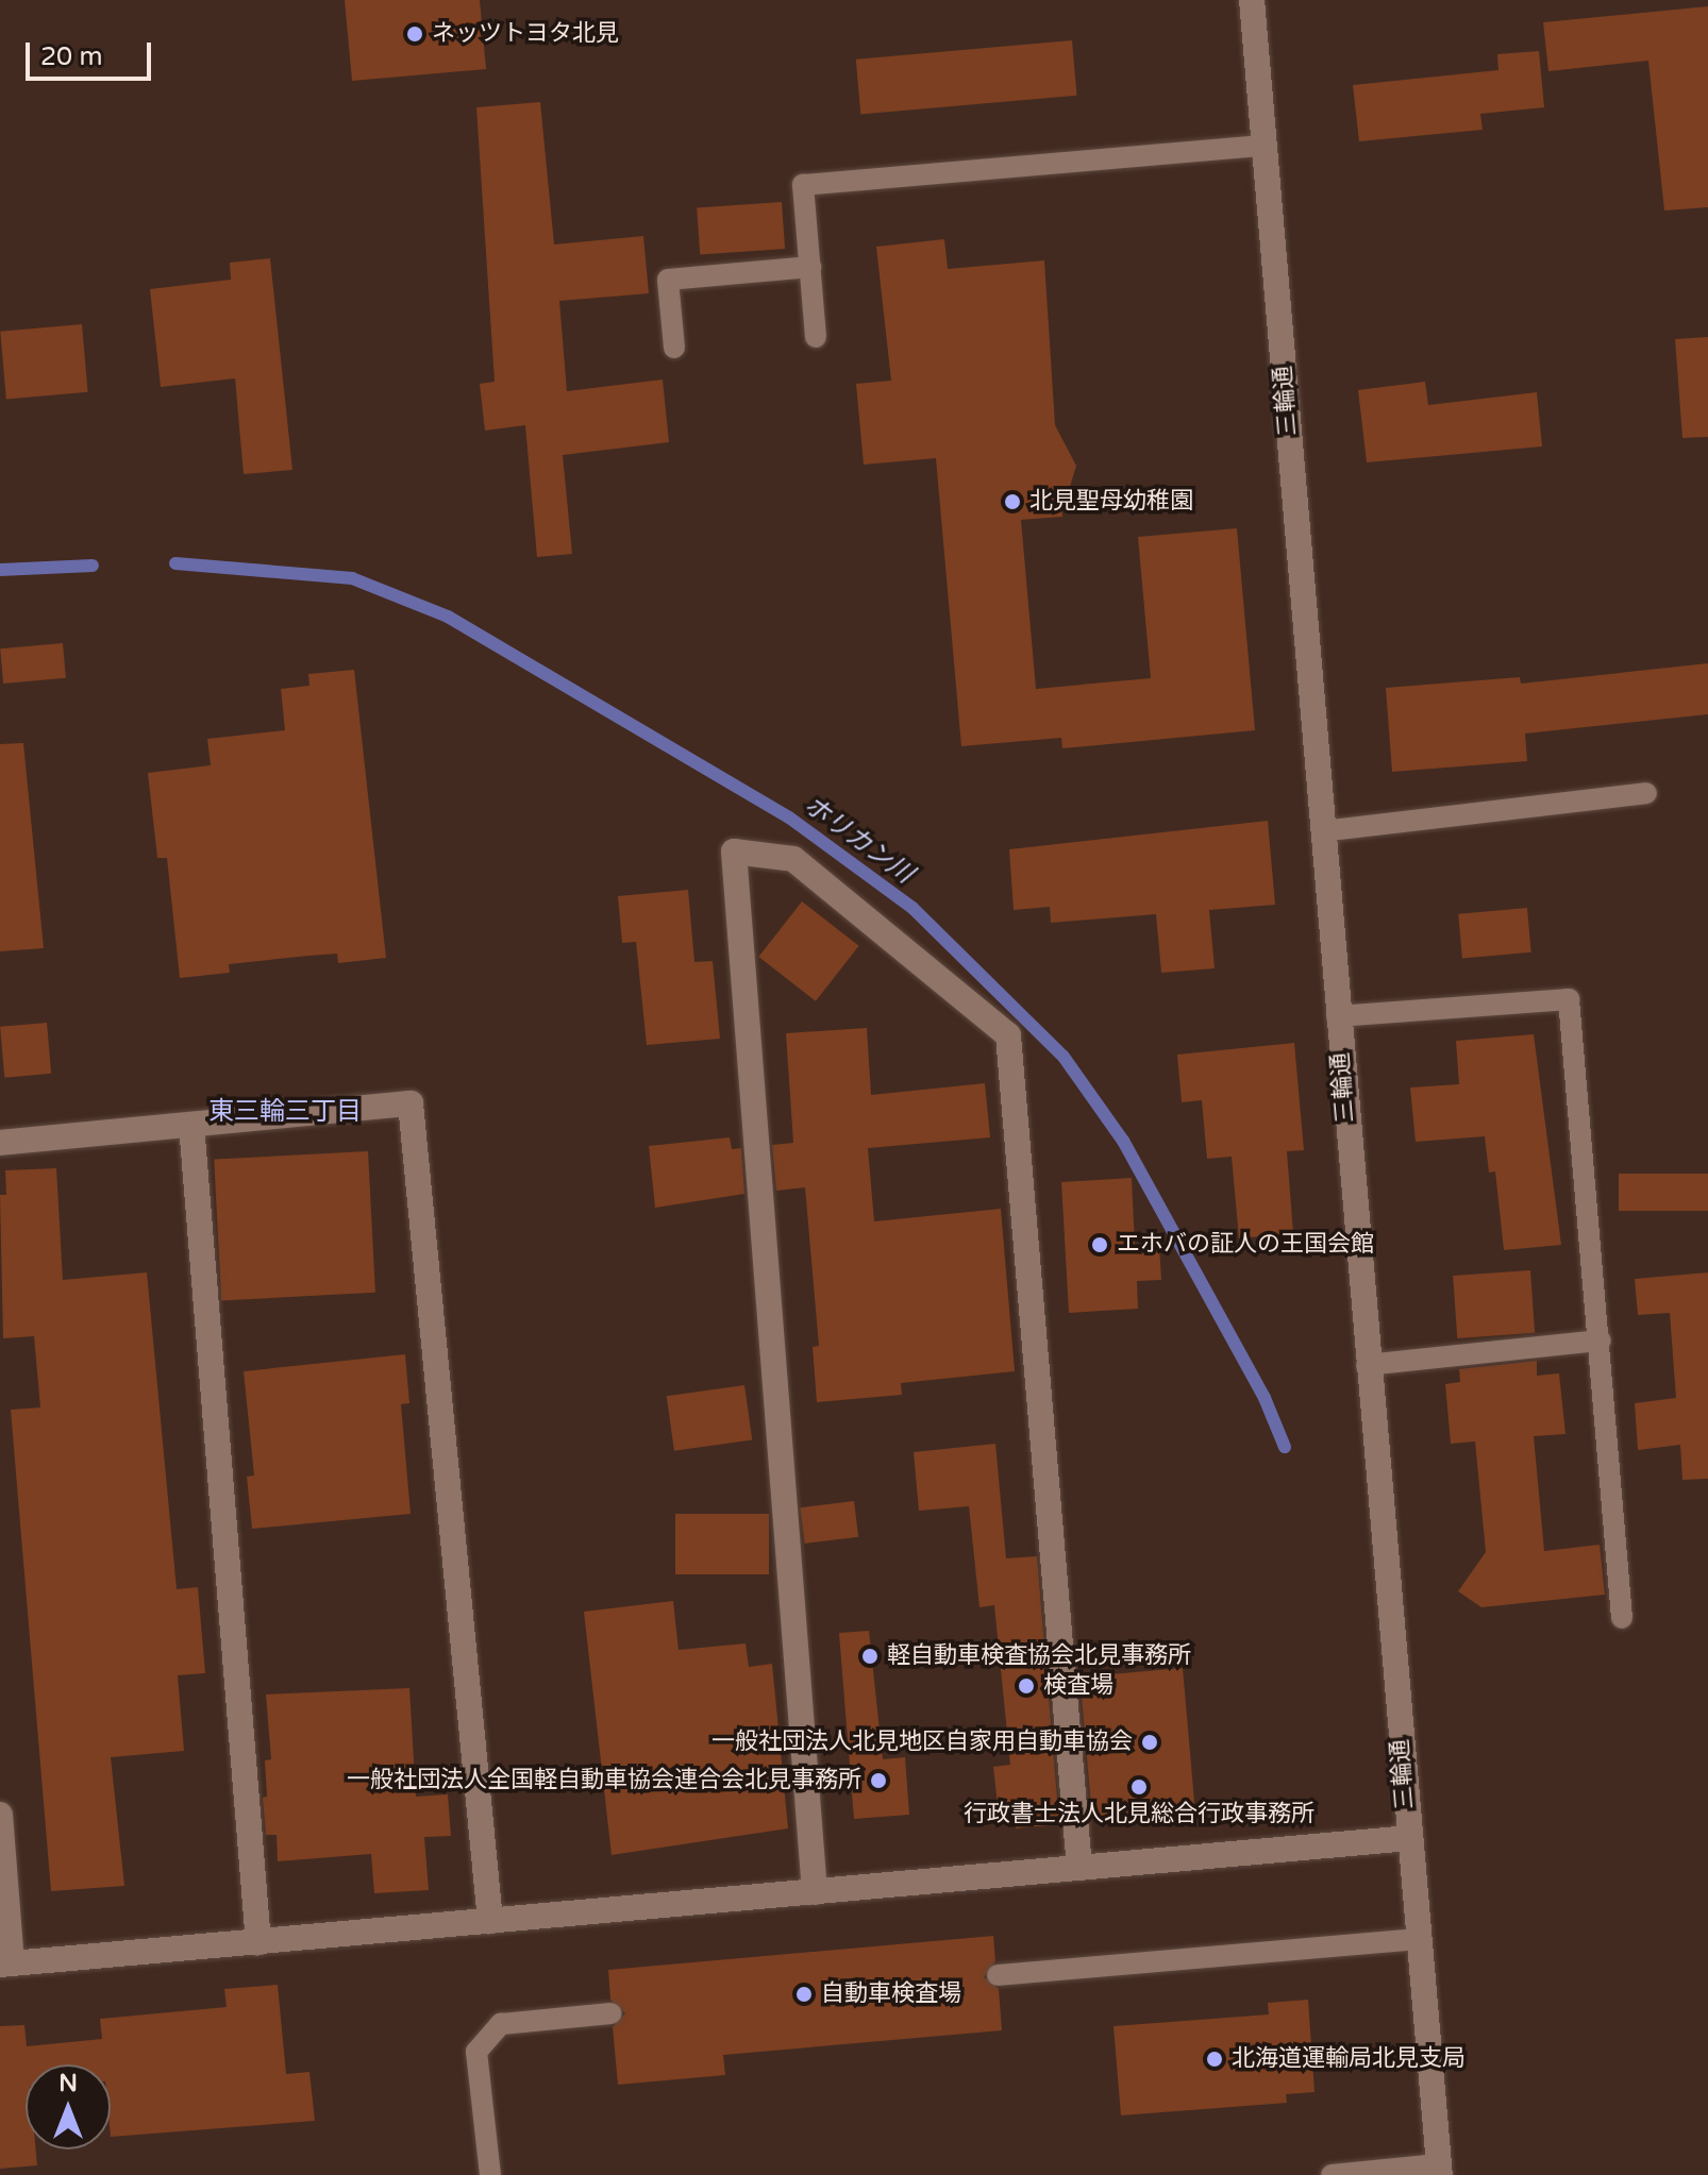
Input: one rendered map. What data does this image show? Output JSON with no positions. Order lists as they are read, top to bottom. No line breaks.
{"streets":{"street":["三輪通"]},"districts":["東三輪三丁目"],"water":["ホリカン川"],"places":["ネッツトヨタ北見","北見聖母幼稚園","エホバの証人の王国会館","軽自動車検査協会北見事務所","検査場","一般社団法人北見地区自家用自動車協会","一般社団法人全国軽自動車協会連合会北見事務所","行政書士法人北見総合行政事務所","自動車検査場","北海道運輸局北見支局"],"scale_bar":"20 m","north":"top"}
